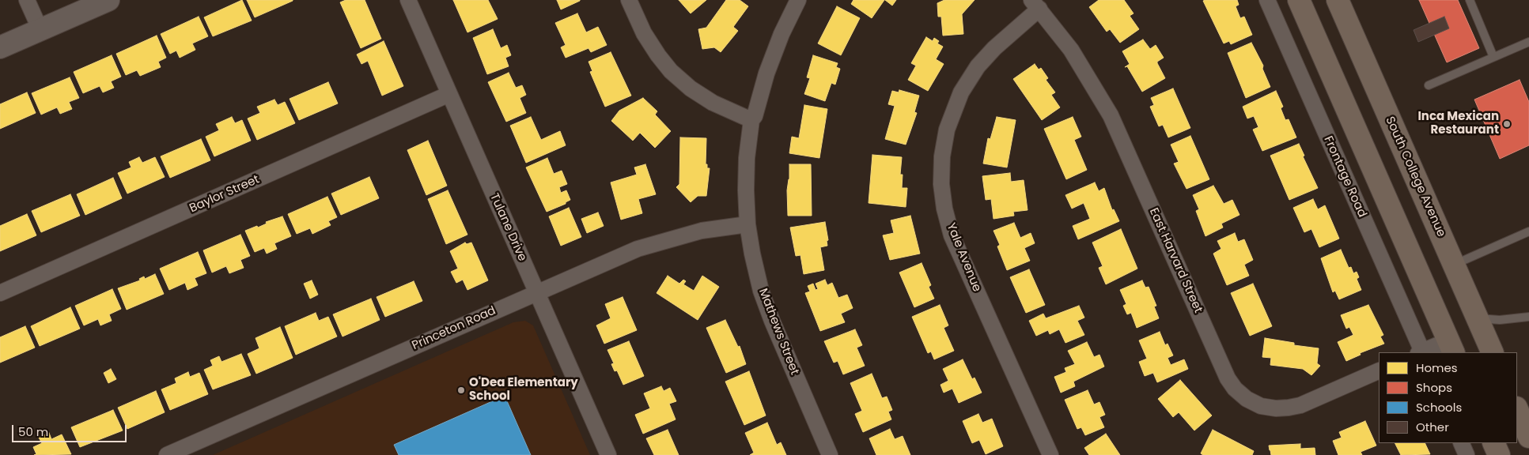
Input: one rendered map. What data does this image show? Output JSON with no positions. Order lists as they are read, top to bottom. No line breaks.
{"streets":{"highway":["South College Avenue"],"street":["Frontage Road","Baylor Street","Tulane Drive","Yale Avenue","East Harvard Street","Princeton Road","Mathews Street"]},"crossings":[["Baylor Street","Tulane Drive"],["Tulane Drive","Princeton Road"],["Yale Avenue","East Harvard Street"],["Princeton Road","Mathews Street"]],"places":["Inca Mexican Restaurant","O'Dea Elementary School"],"legend":["Homes","Shops","Schools","Other"],"scale_bar":"50 m"}
